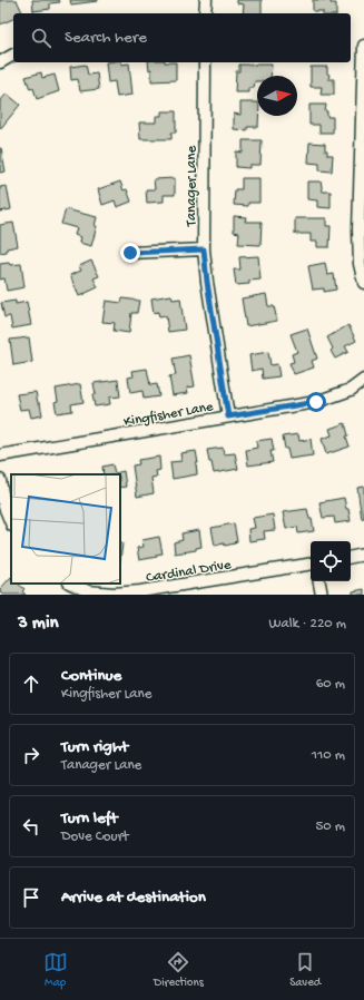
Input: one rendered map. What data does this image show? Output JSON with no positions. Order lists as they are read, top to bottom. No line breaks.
{"streets":{"street":["Tanager Lane","Kingfisher Lane","Cardinal Drive"]},"crossings":[["Tanager Lane","Kingfisher Lane"]],"north":"right","page":{"search":"Search here","heading":["3 min","Walk · 220 m"],"list":[["Continue","Kingfisher Lane","60 m"],["Turn right","Tanager Lane","110 m"],["Turn left","Dove Court","50 m"],"Arrive at destination"],"nav":["Map","Directions","Saved"]}}
